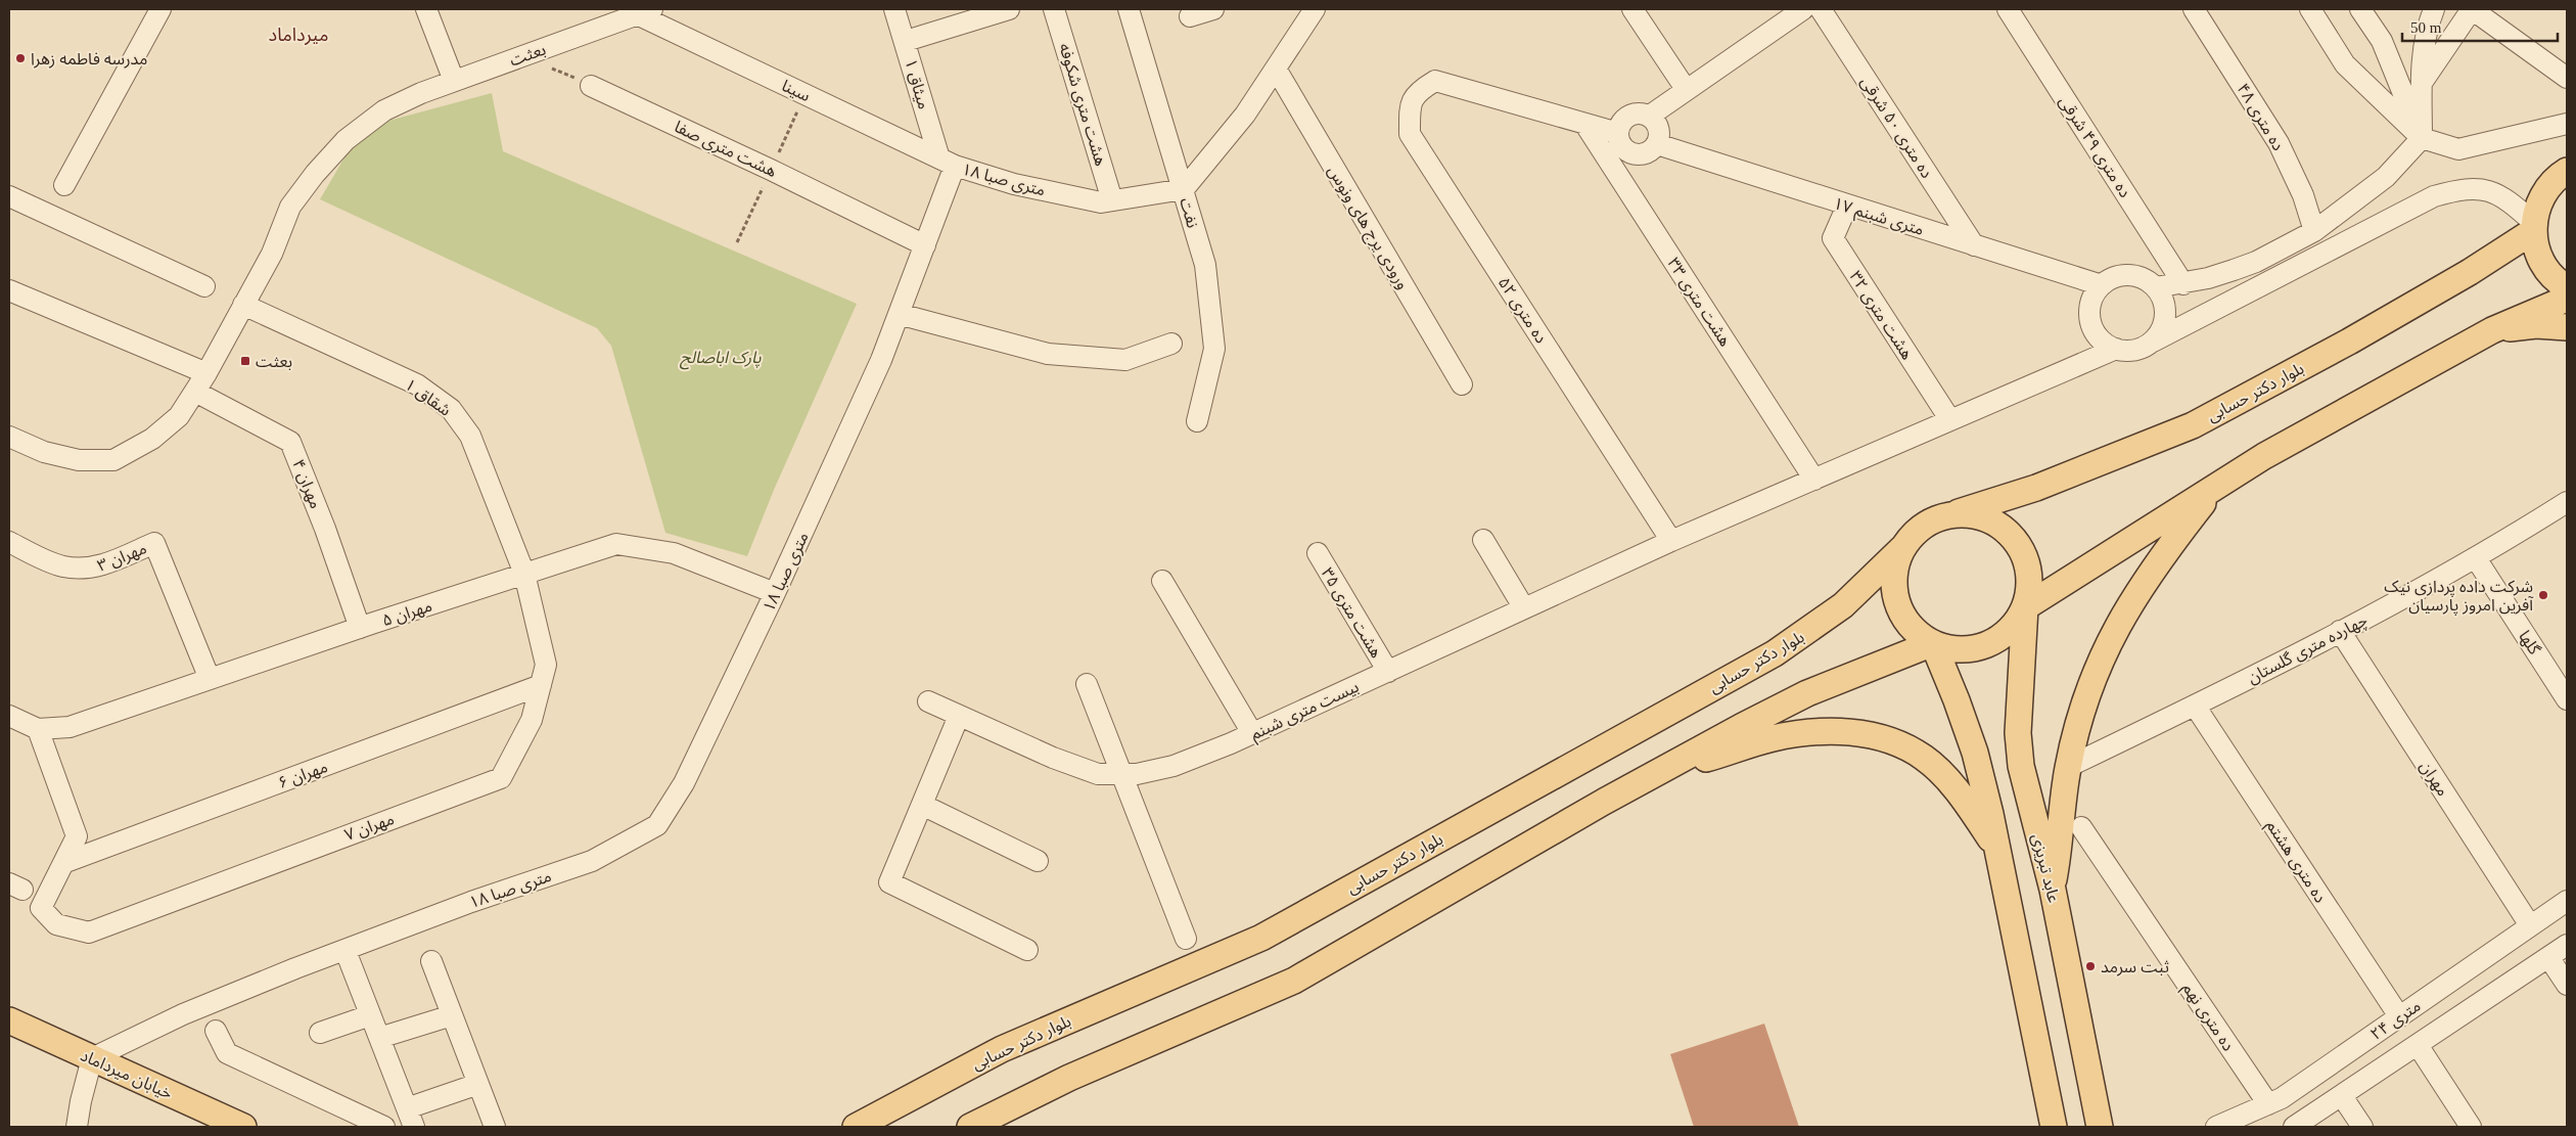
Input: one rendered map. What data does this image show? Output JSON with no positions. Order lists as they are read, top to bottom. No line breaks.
{"streets":{"main road":["بلوار دکتر حسابی","عابد تبریزی","خیابان میرداماد"],"street":["بعثت","میثاق ۱","سینا","هشت متری شکوفه","ده متری ۴۸","ده متری ۵۰ شرقی","ده متری ۴۹ شرقی","هشت متری صفا","متری صبا ۱۸","نفت","۱۷ متری شبنم","ورودی یرج های ونوس","هشت متری ۳۳","ده متری ۵۲","هشت متری ۳۲","شقاق ۱","مهران ۴","مهران ۳","مهران ۵","هشت متری ۳۵","گلها","چهارده متری گلستان","بیست متری شبنم","مهران ۶","مهران","مهران ۷","ده متری هشتم","ده متری نهم","۲۴ متری"]},"crossings":[["بعثت","سینا"],["بعثت","شقاق ۱"],["بعثت","مهران ۴"],["میثاق ۱","سینا"],["میثاق ۱","متری صبا ۱۸"],["سینا","متری صبا ۱۸"],["هشت متری شکوفه","متری صبا ۱۸"],["ده متری ۵۰ شرقی","۱۷ متری شبنم"],["هشت متری صفا","متری صبا ۱۸"],["متری صبا ۱۸","نفت"],["متری صبا ۱۸","مهران ۵"],["متری صبا ۱۸","خیابان میرداماد"],["۱۷ متری شبنم","هشت متری ۳۲"],["۱۷ متری شبنم","بیست متری شبنم"],["هشت متری ۳۳","ده متری ۵۲"],["هشت متری ۳۳","بیست متری شبنم"],["ده متری ۵۲","بیست متری شبنم"],["هشت متری ۳۲","بیست متری شبنم"],["بلوار دکتر حسابی","عابد تبریزی"],["شقاق ۱","مهران ۵"],["شقاق ۱","مهران ۷"],["مهران ۴","مهران ۵"],["مهران ۳","مهران ۵"],["مهران ۵","مهران ۷"],["هشت متری ۳۵","بیست متری شبنم"],["گلها","چهارده متری گلستان"],["چهارده متری گلستان","مهران"],["چهارده متری گلستان","ده متری هشتم"],["مهران ۶","مهران ۷"],["مهران","۲۴ متری"],["ده متری هشتم","۲۴ متری"],["ده متری نهم","۲۴ متری"]],"districts":["میرداماد"],"parks":["پارک اباصالح"],"places":{"other":["مدرسه فاطمه زهرا","شرکت داده پردازی نیک آفرین امروز پارسیان","ثبت سرمد"],"transit":["بعثت"]},"scale_bar":"50 m"}
